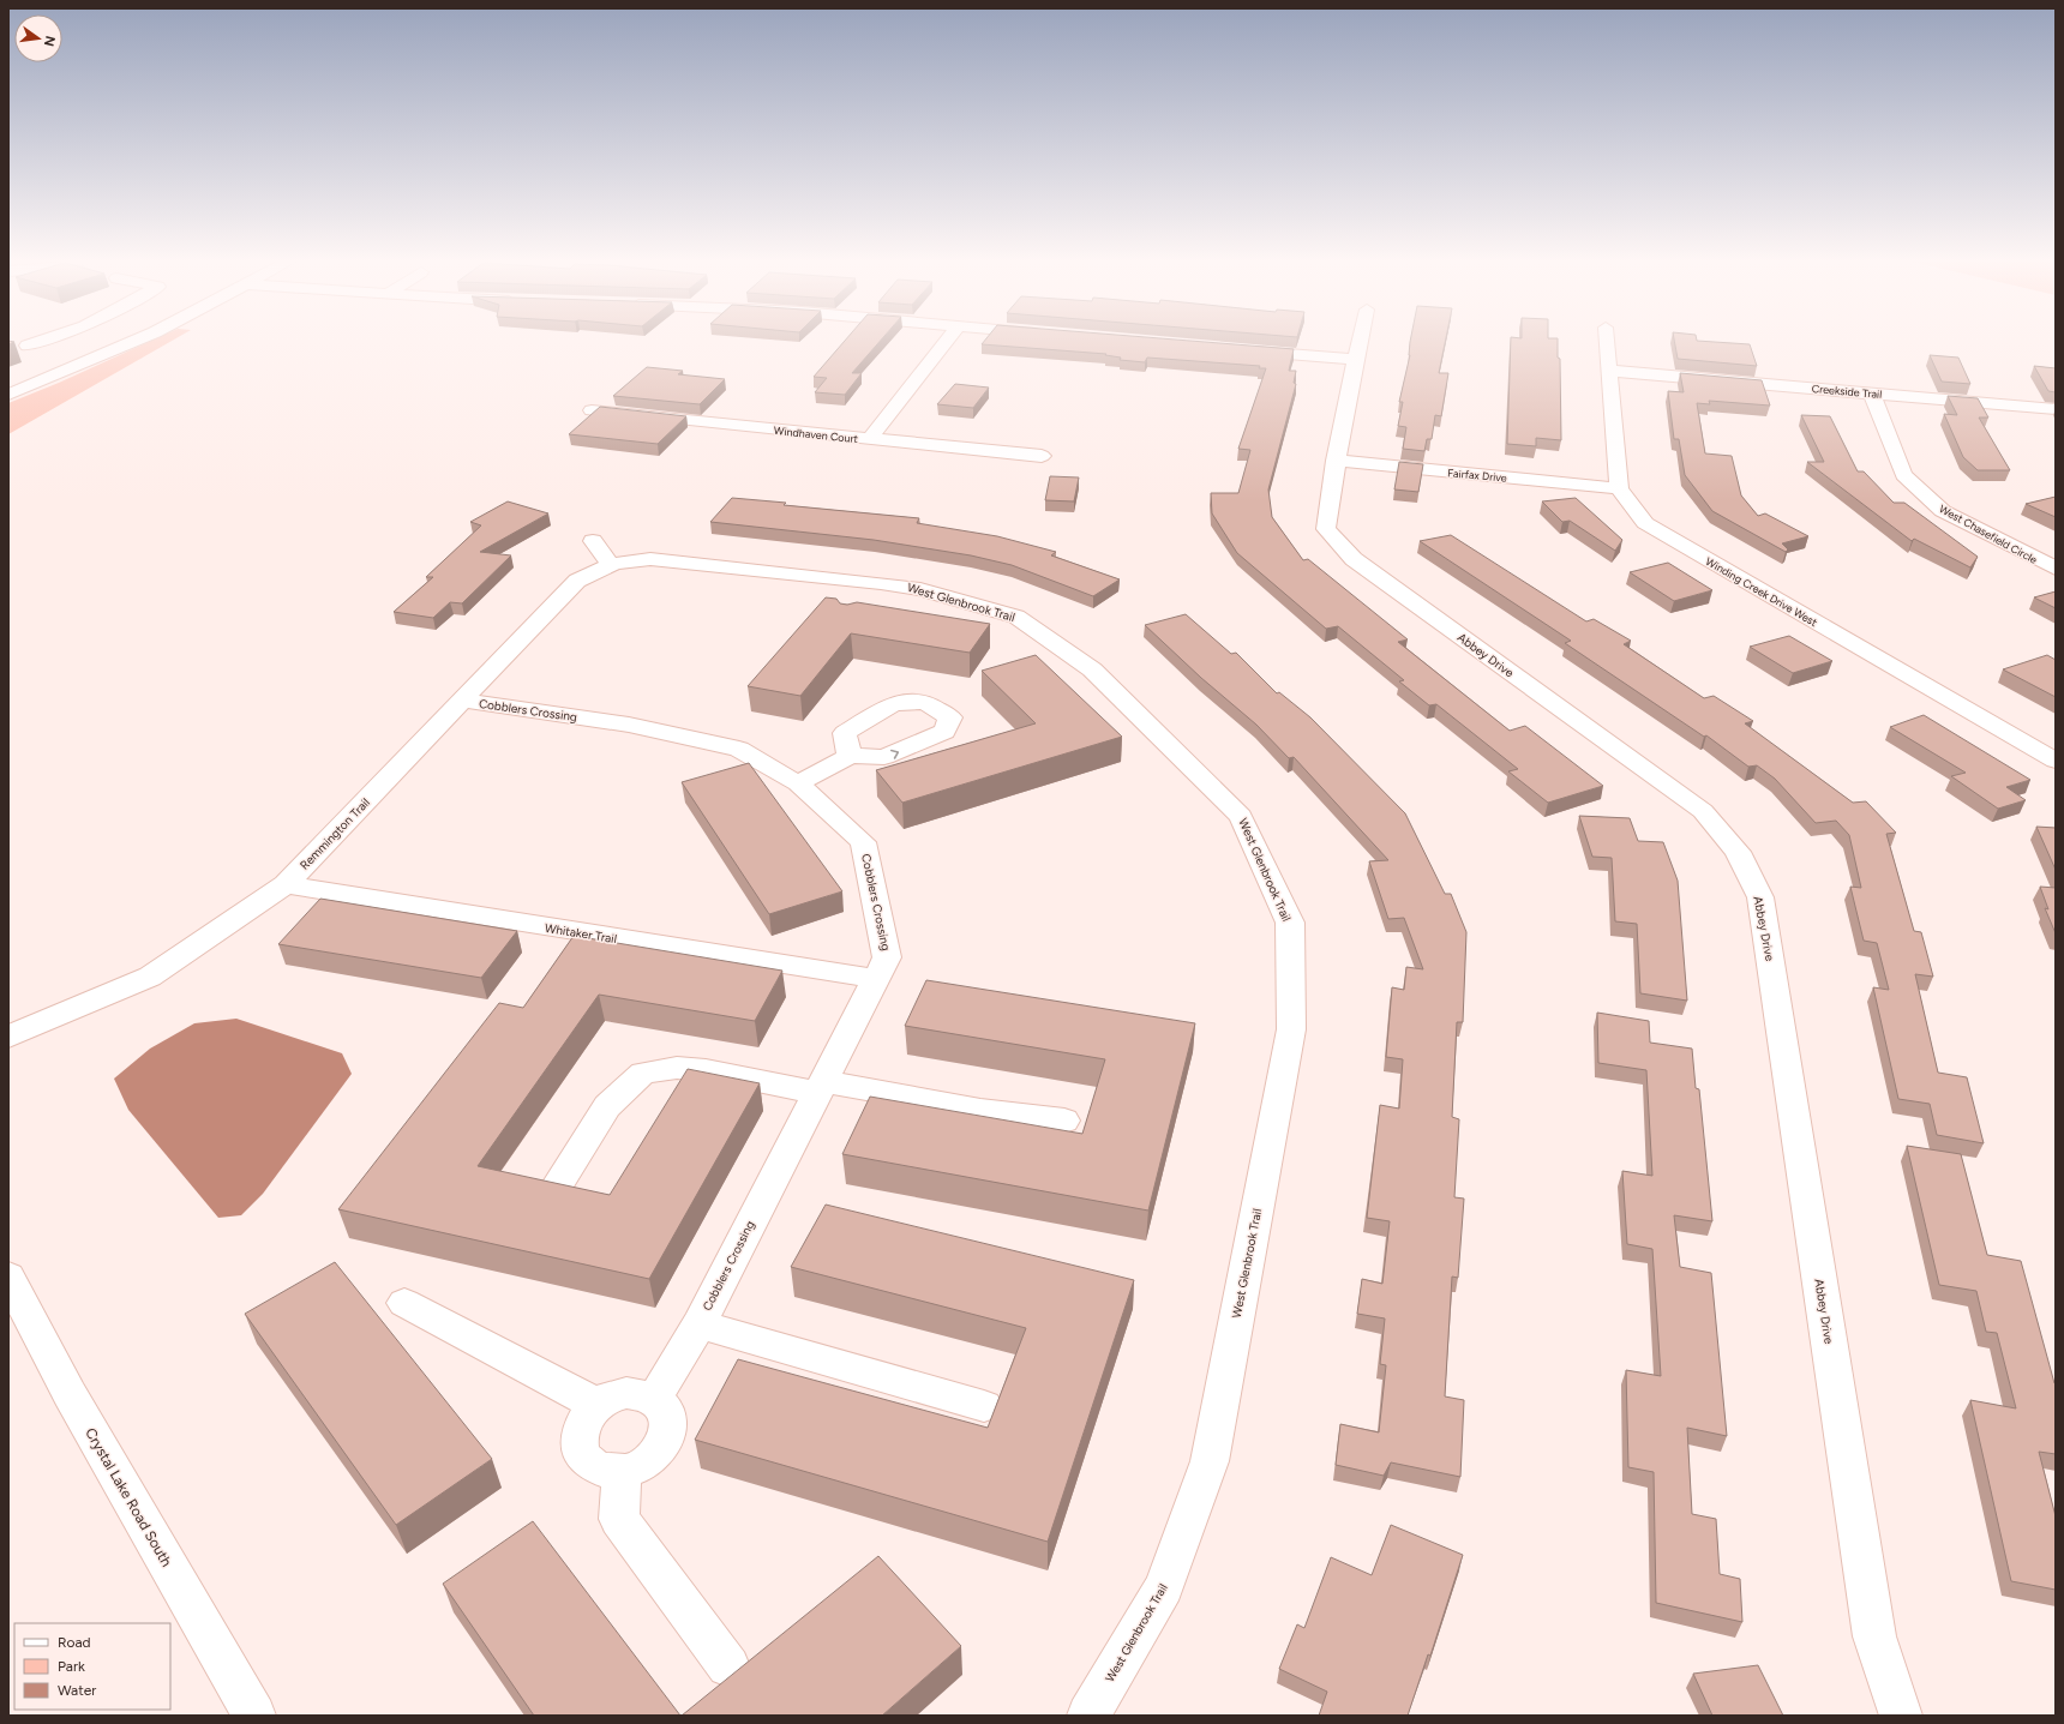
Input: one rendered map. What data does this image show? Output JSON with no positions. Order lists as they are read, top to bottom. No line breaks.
{"streets":{"street":["Creekside Trail","Windhaven Court","Fairfax Drive","West Chasefield Circle","Winding Creek Drive West","West Glenbrook Trail","Abbey Drive","Cobblers Crossing","Remmington Trail","Whitaker Trail","Crystal Lake Road South"]},"crossings":[["Creekside Trail","West Chasefield Circle"],["Fairfax Drive","Winding Creek Drive West"],["Fairfax Drive","Abbey Drive"],["West Glenbrook Trail","Remmington Trail"],["Cobblers Crossing","Remmington Trail"],["Cobblers Crossing","Whitaker Trail"],["Remmington Trail","Whitaker Trail"]],"legend":["Road","Park","Water"],"north":"right"}
